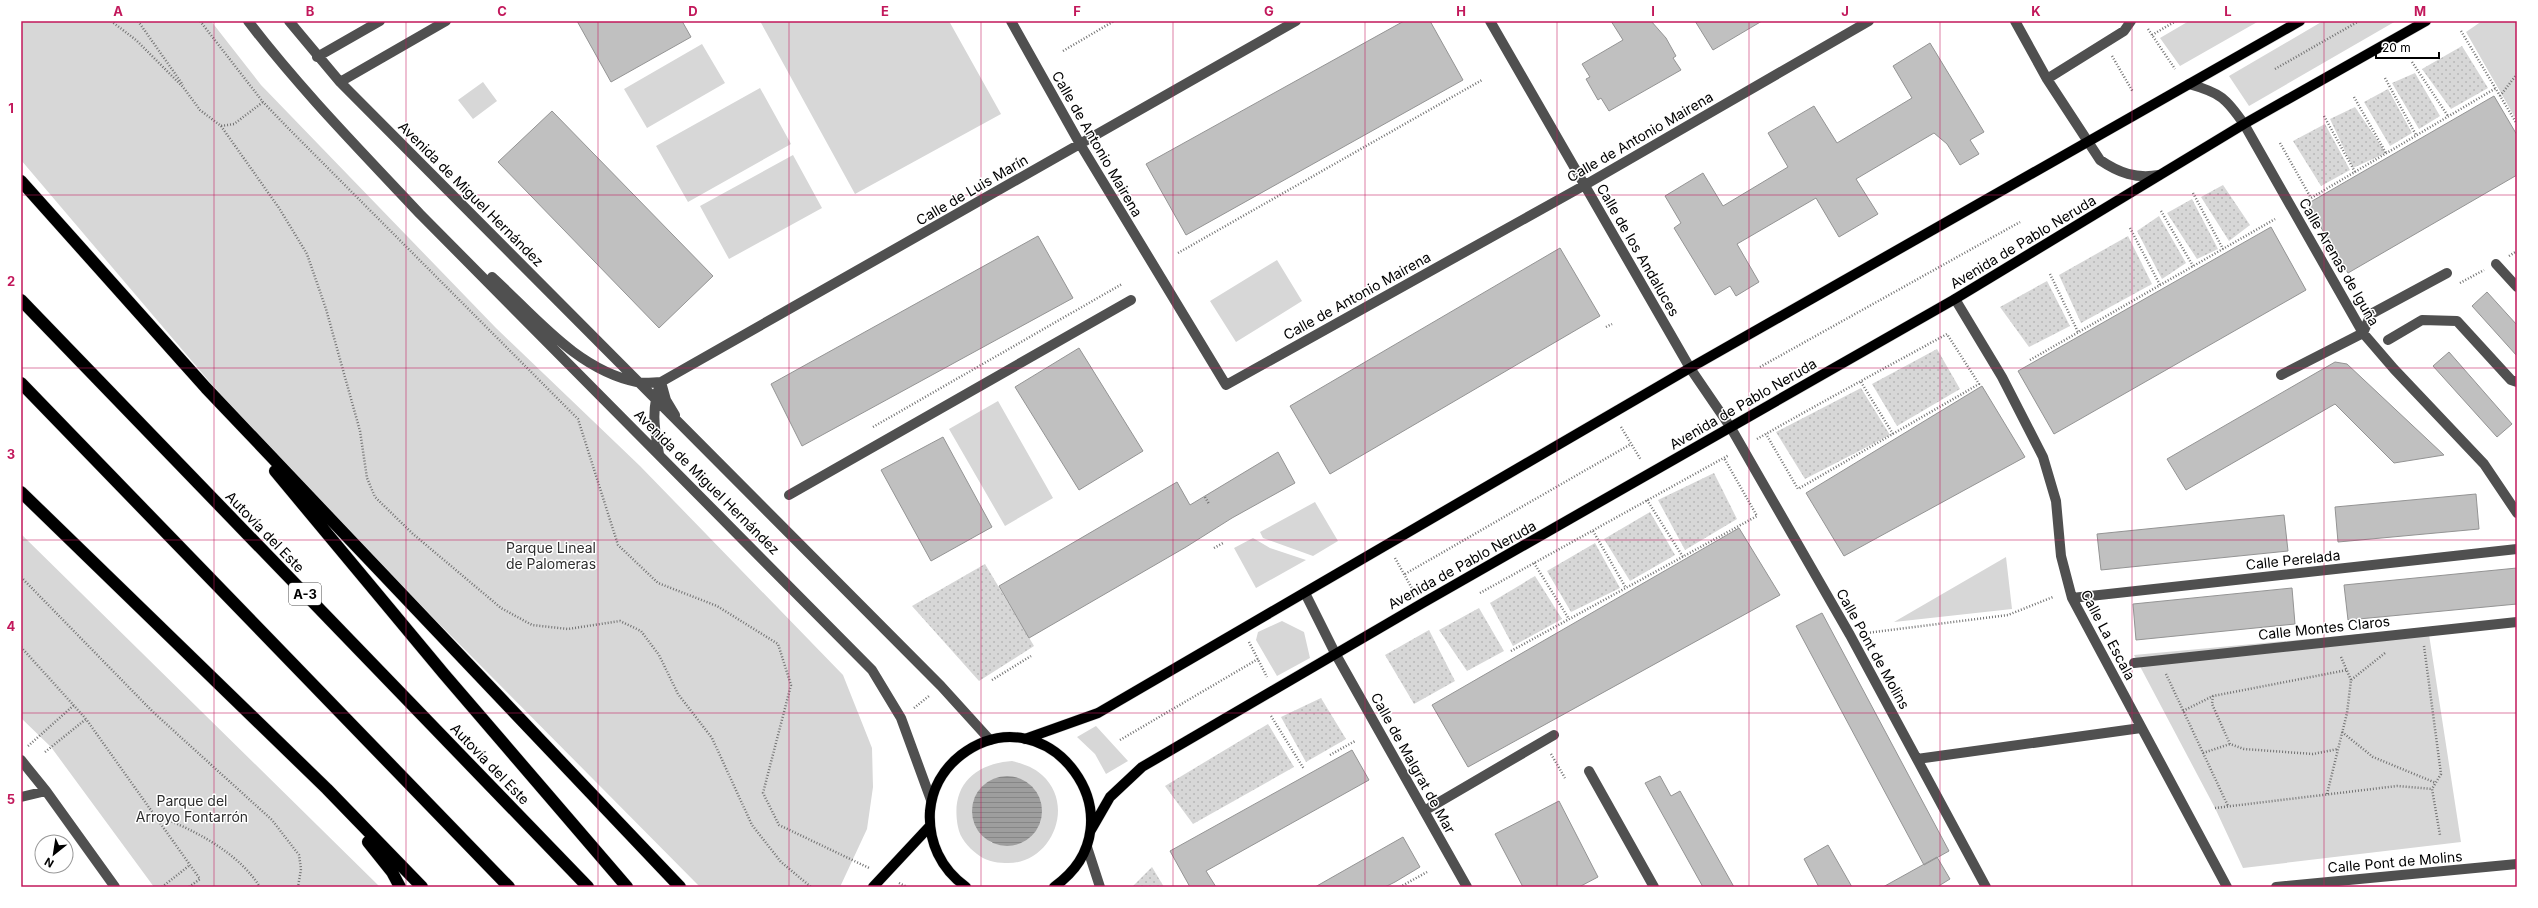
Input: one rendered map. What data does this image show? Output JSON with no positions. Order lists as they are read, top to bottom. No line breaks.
{"streets":{"highway":["Autovía del Este","A-3"],"main road":["Avenida de Pablo Neruda"],"street":["Calle de Antonio Mairena","Calle de Luis Marín","Avenida de Miguel Hernández","Calle de los Andaluces","Calle Arenas de Iguña","Calle Perelada","Calle Montes Claros","Calle La Escala","Calle Pont de Molins","Calle de Malgrat de Mar"]},"crossings":[["Calle de Antonio Mairena","Calle de Luis Marín"],["Calle de Antonio Mairena","Calle de los Andaluces"],["Avenida de Pablo Neruda","Calle de los Andaluces"],["Avenida de Pablo Neruda","Calle Arenas de Iguña"],["Avenida de Pablo Neruda","Calle La Escala"],["Avenida de Pablo Neruda","Calle Pont de Molins"],["Avenida de Pablo Neruda","Calle de Malgrat de Mar"],["Calle de los Andaluces","Calle Pont de Molins"],["Calle Perelada","Calle La Escala"]],"parks":["Parque Lineal de Palomeras","Parque del Arroyo Fontarrón"],"scale_bar":"20 m","north":"bottom left","grid":{"columns":["A","B","C","D","E","F","G","H","I","J","K","L","M"],"rows":["1","2","3","4","5"]}}
